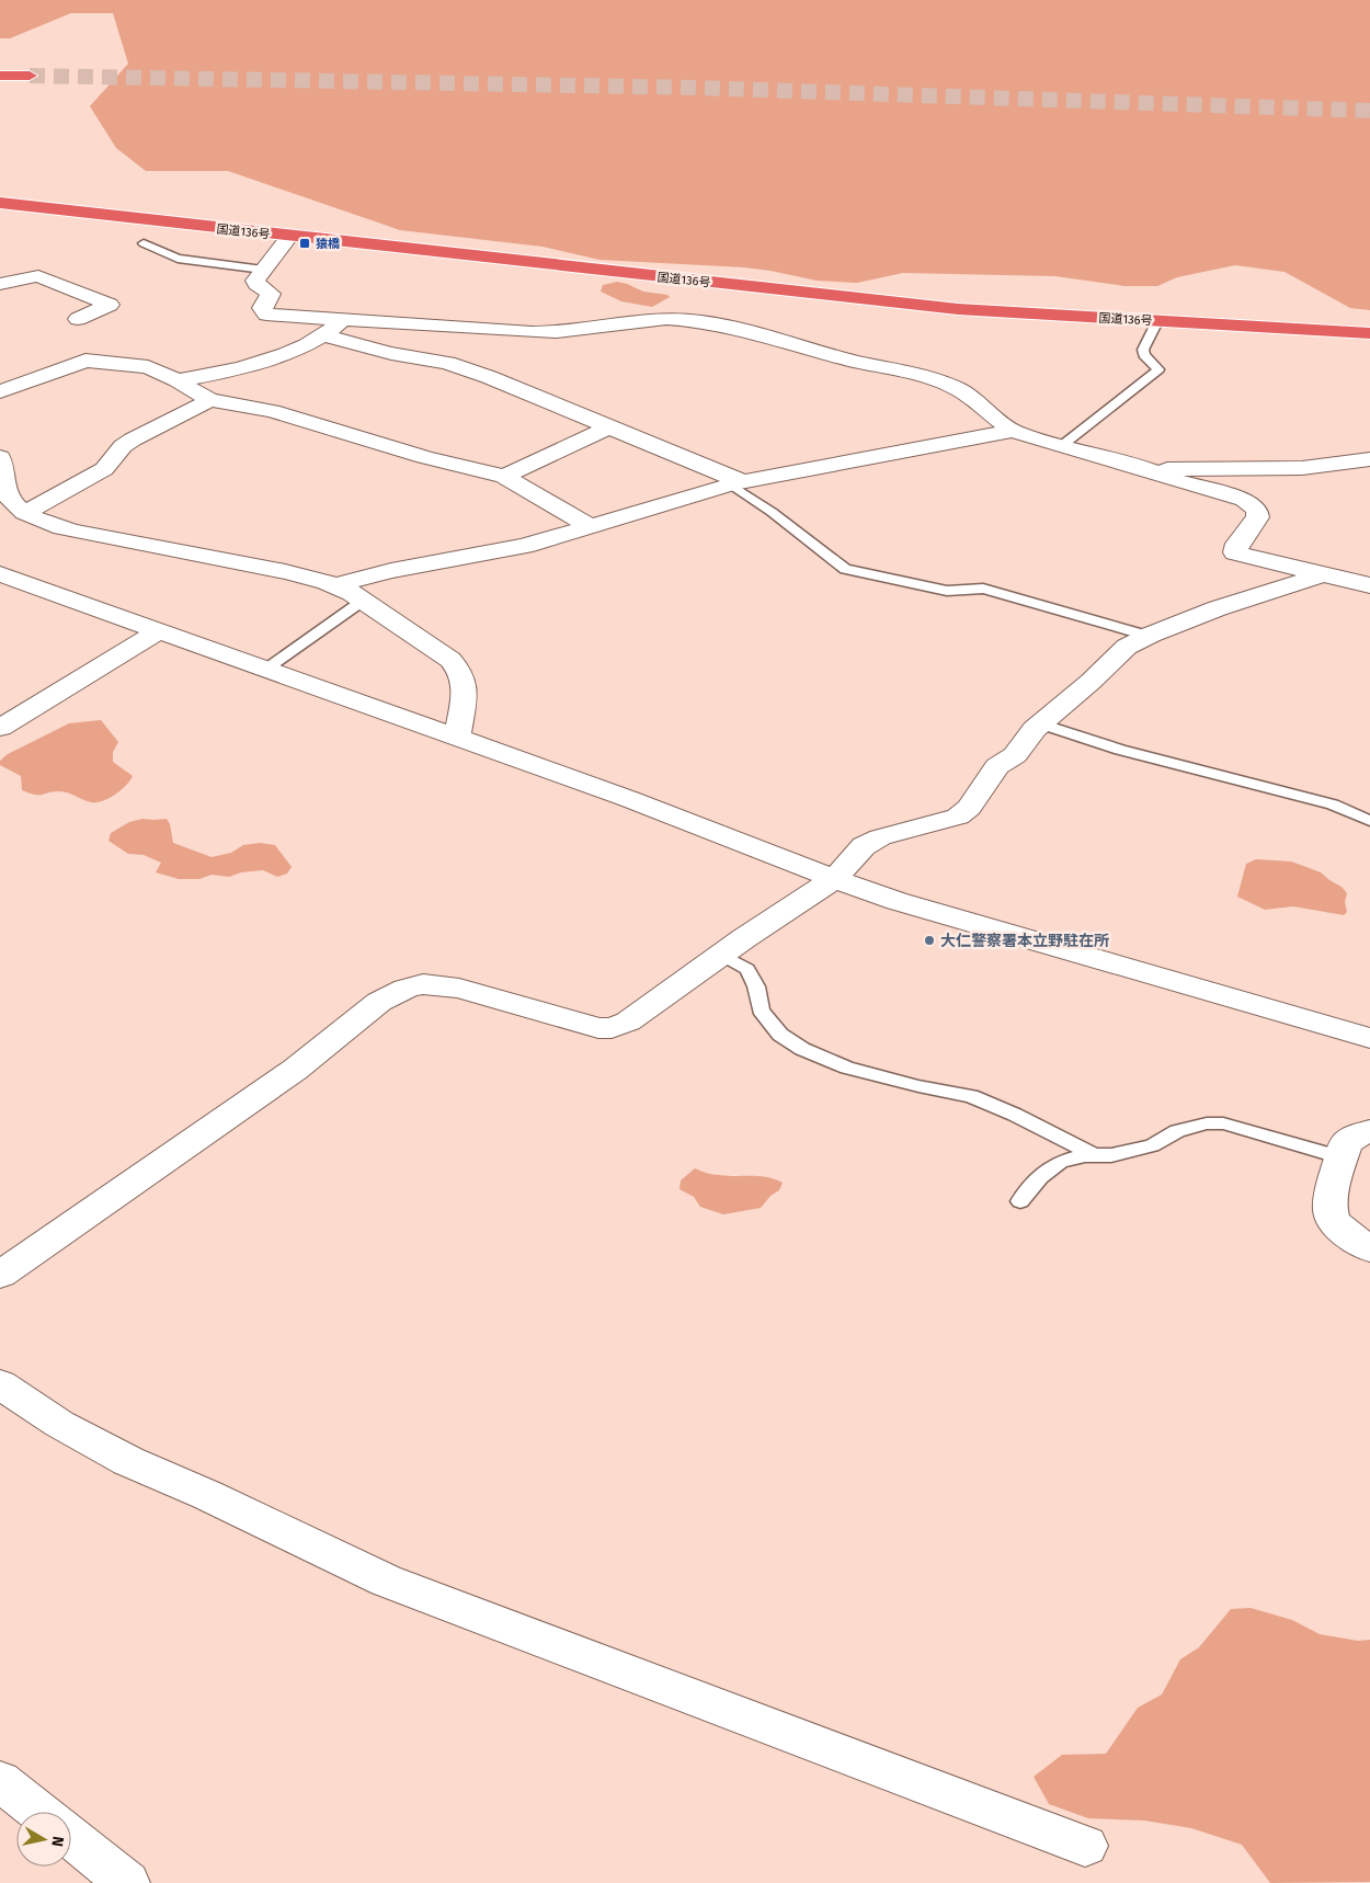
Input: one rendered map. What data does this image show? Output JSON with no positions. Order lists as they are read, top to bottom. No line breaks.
{"streets":{"highway":["国道136号"]},"places":{"transit":["猿橋"],"other":["大仁警察署本立野駐在所"]},"north":"right"}
